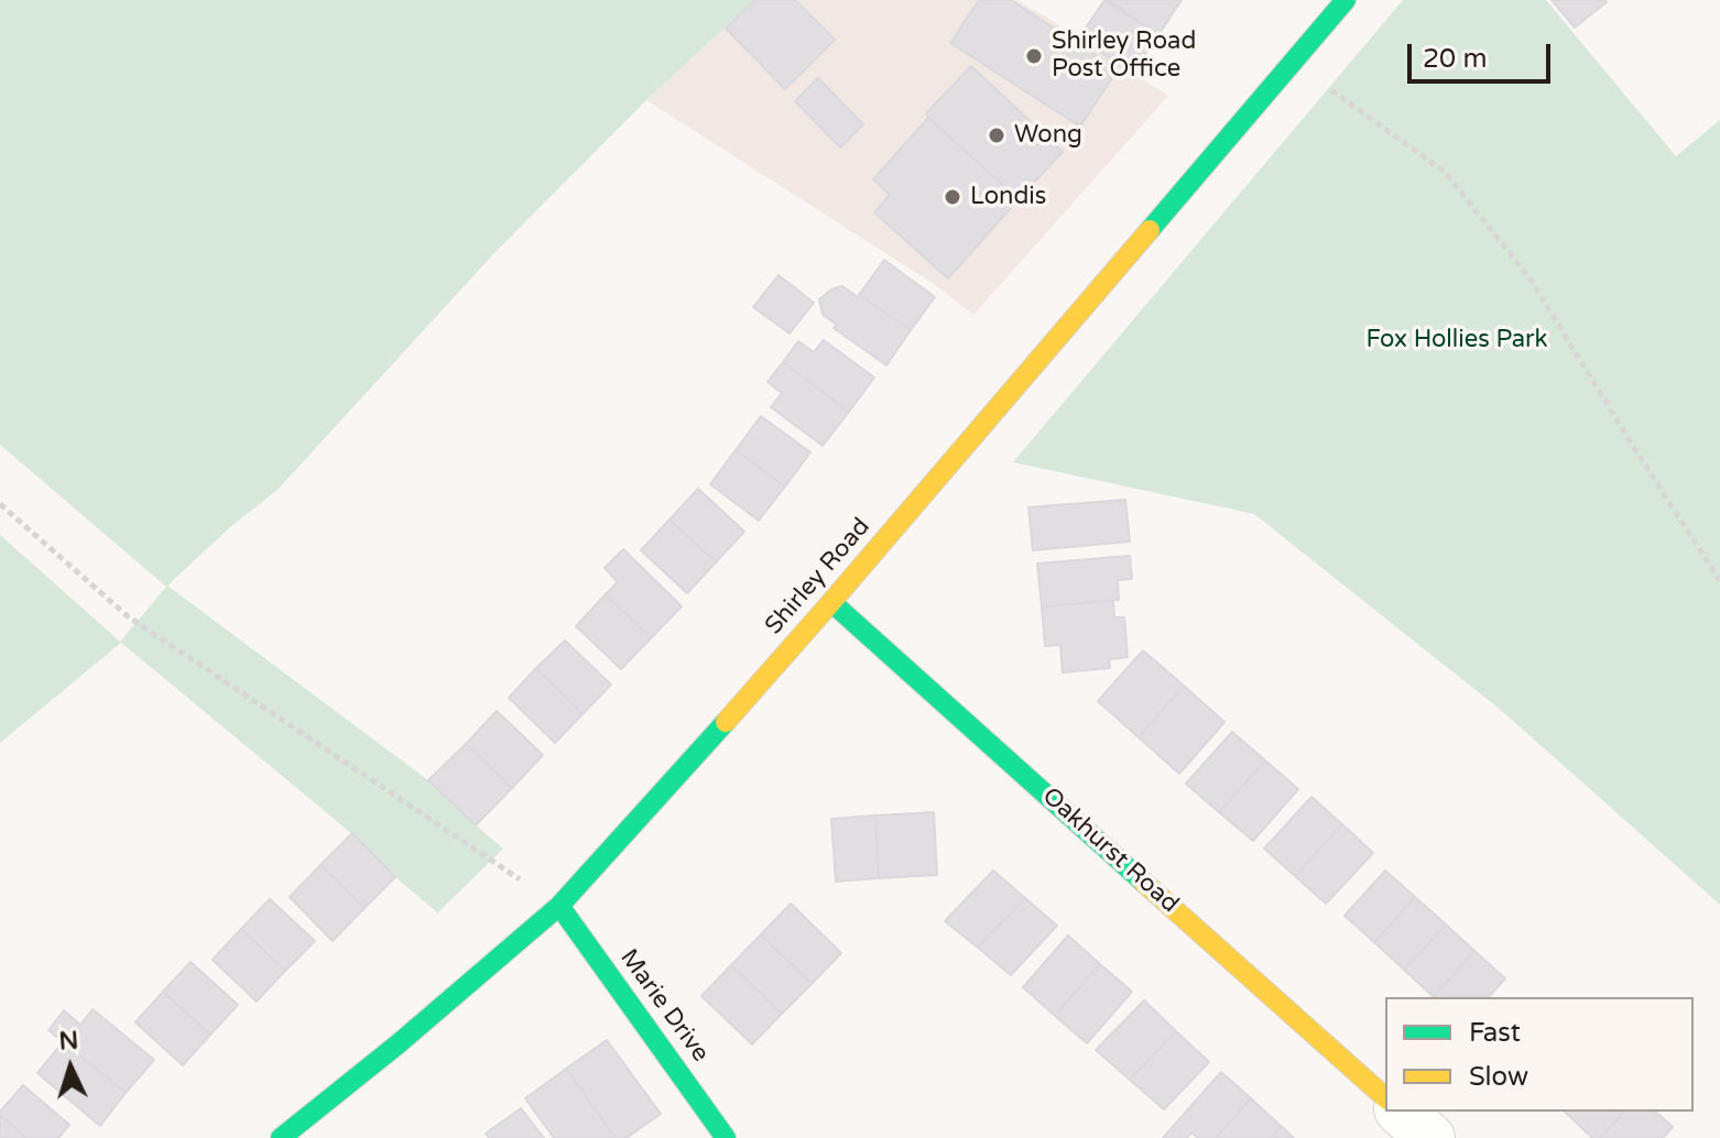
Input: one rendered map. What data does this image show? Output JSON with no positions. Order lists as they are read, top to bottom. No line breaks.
{"streets":{"street":["Shirley Road","Oakhurst Road","Marie Drive"]},"crossings":[["Shirley Road","Oakhurst Road"],["Shirley Road","Marie Drive"]],"parks":["Fox Hollies Park"],"places":["Shirley Road Post Office","Wong","Londis"],"legend":["Fast","Slow"],"scale_bar":"20 m","north":"top"}
